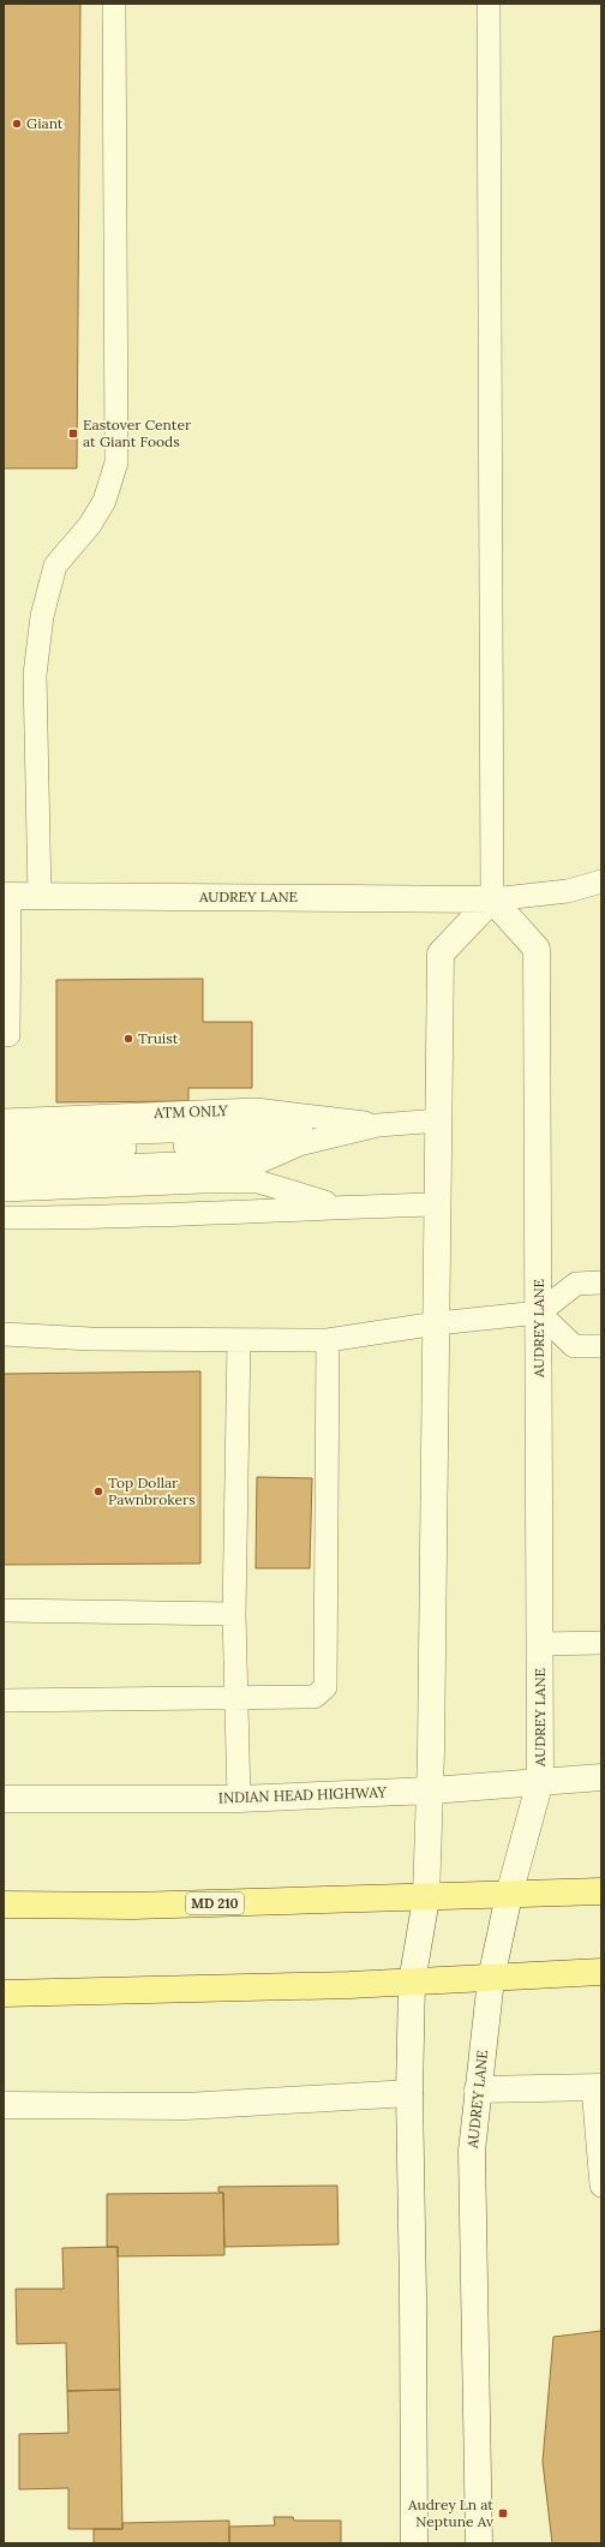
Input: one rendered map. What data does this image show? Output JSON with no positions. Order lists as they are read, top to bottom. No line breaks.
{"streets":{"main road":["MD 210"],"street":["AUDREY LANE","INDIAN HEAD HIGHWAY"],"lane":["ATM ONLY"]},"crossings":[["AUDREY LANE","INDIAN HEAD HIGHWAY"],["AUDREY LANE","MD 210"]],"places":{"other":["Giant","Truist","Top Dollar Pawnbrokers"],"transit":["Eastover Center at Giant Foods","Audrey Ln at Neptune Av"]}}
